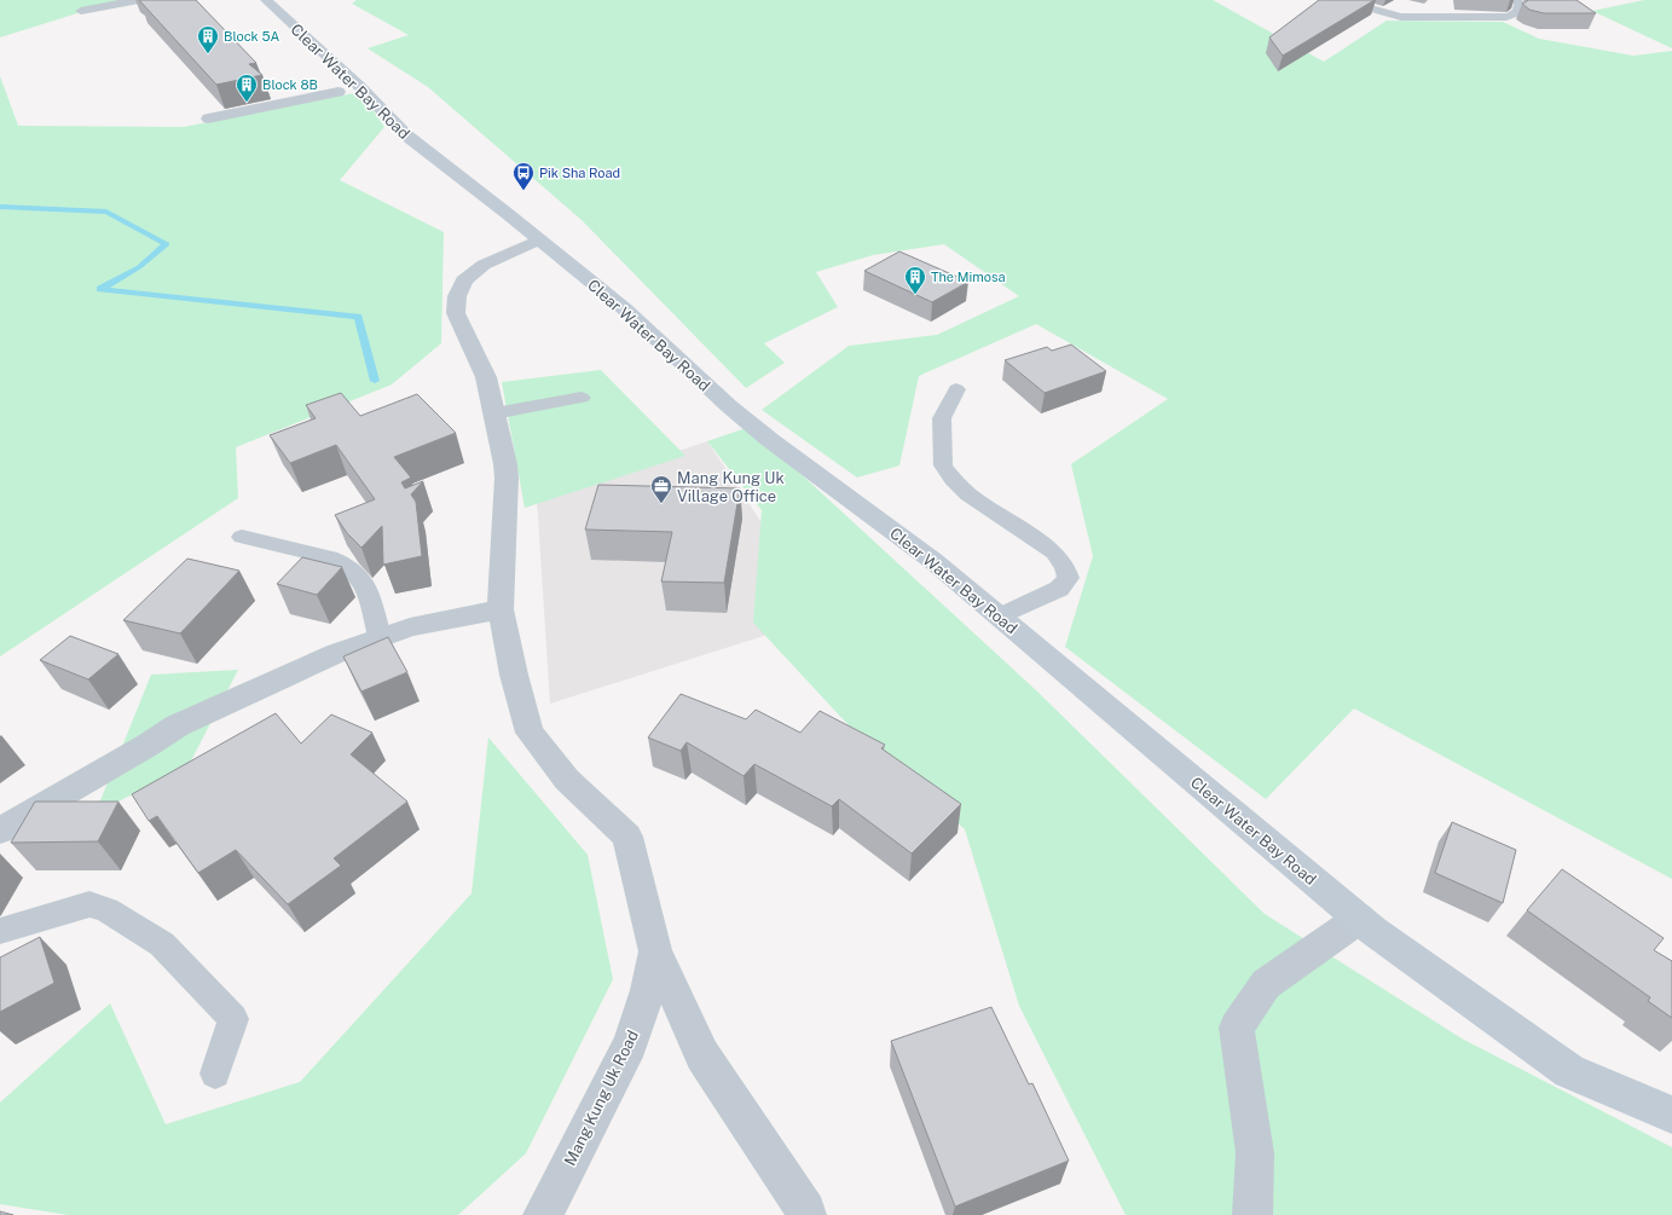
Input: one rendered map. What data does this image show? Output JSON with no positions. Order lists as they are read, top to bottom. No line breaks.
{"streets":{"main road":["Clear Water Bay Road"],"street":["Mang Kung Uk Road"]},"crossings":[["Clear Water Bay Road","Mang Kung Uk Road"]],"places":{"building":["Block 5A","Block 8B","The Mimosa"],"bus stop":["Pik Sha Road"],"office":["Mang Kung Uk Village Office"]}}
